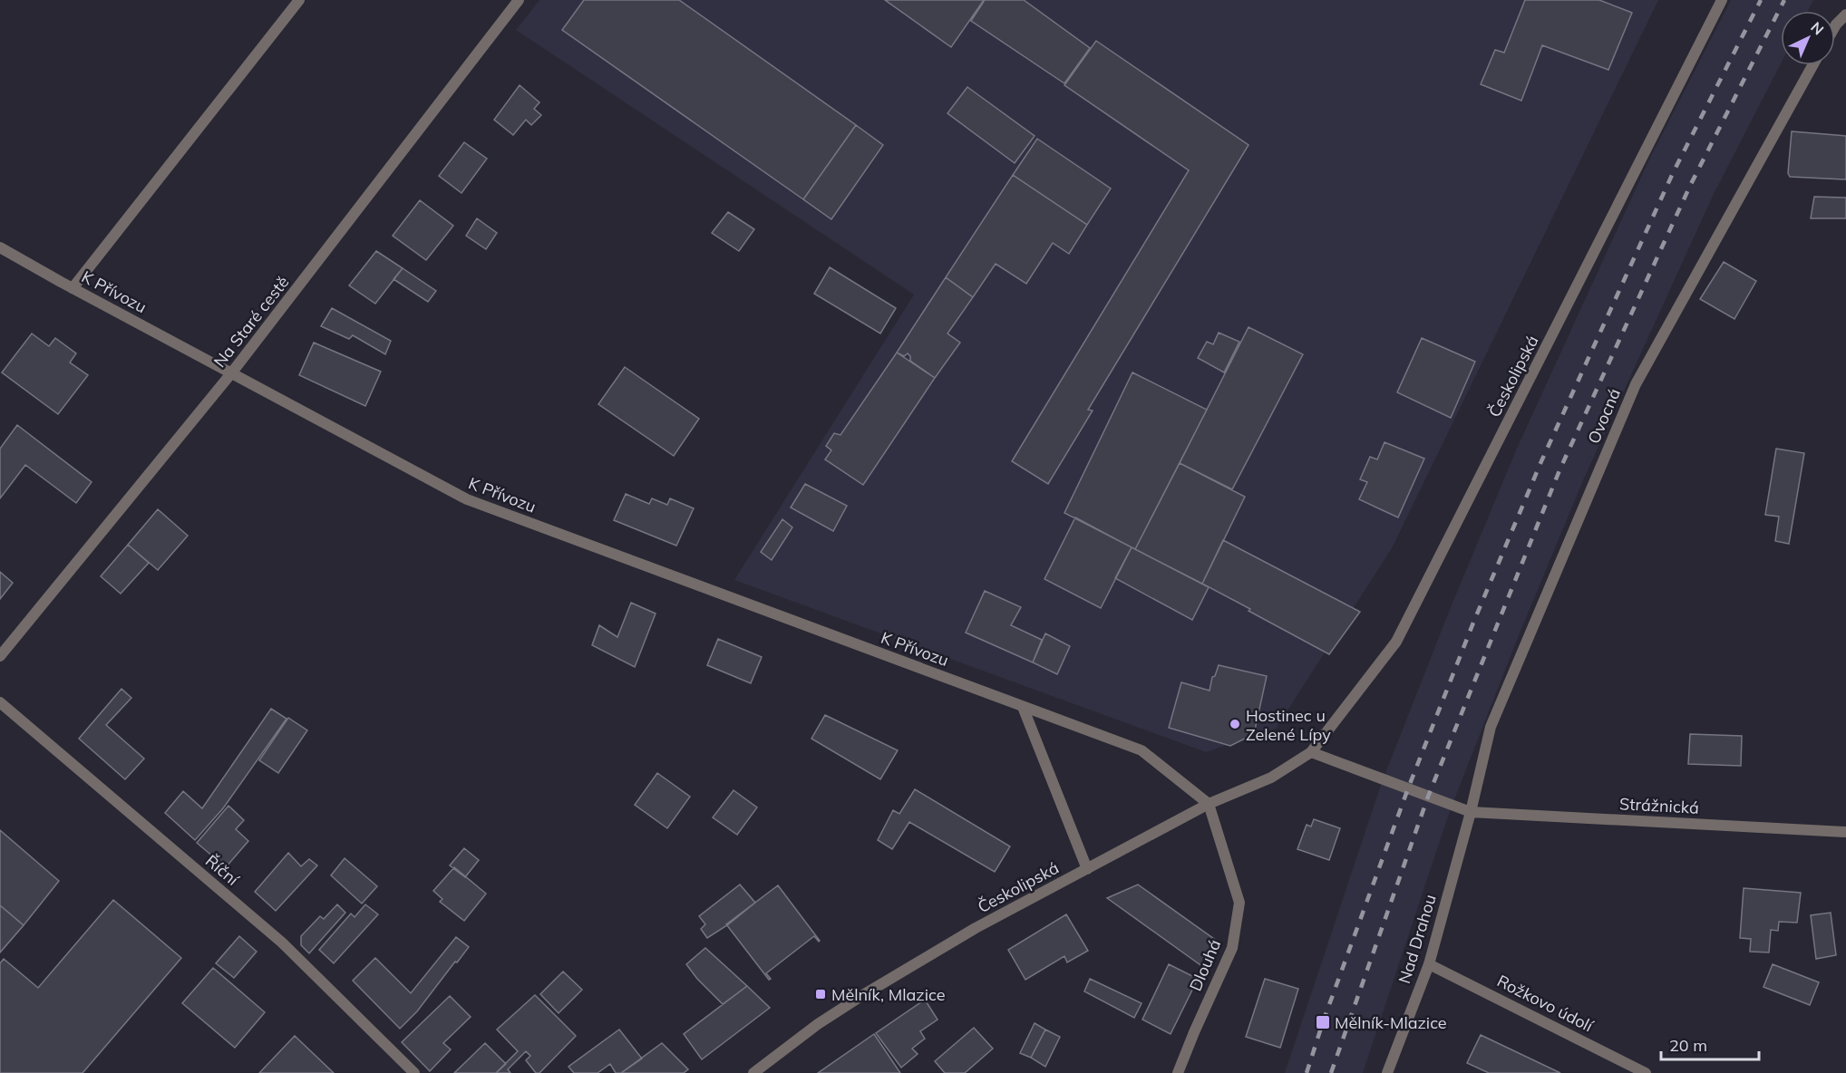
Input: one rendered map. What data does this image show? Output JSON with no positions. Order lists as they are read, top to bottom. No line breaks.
{"streets":{"street":["K Přívozu","Na Staré cestě","Českolipská","Ovocná","Strážnická","Říční","Nad Drahou","Dlouhá","Rožkovo údolí"]},"crossings":[["K Přívozu","Na Staré cestě"],["K Přívozu","Českolipská"],["K Přívozu","Dlouhá"],["Českolipská","Dlouhá"],["Ovocná","Strážnická"],["Ovocná","Nad Drahou"],["Strážnická","Nad Drahou"],["Nad Drahou","Rožkovo údolí"]],"places":{"other":["Hostinec u Zelené Lípy"],"transit":["Mělník, Mlazice","Mělník-Mlazice"]},"scale_bar":"20 m","north":"top right"}
